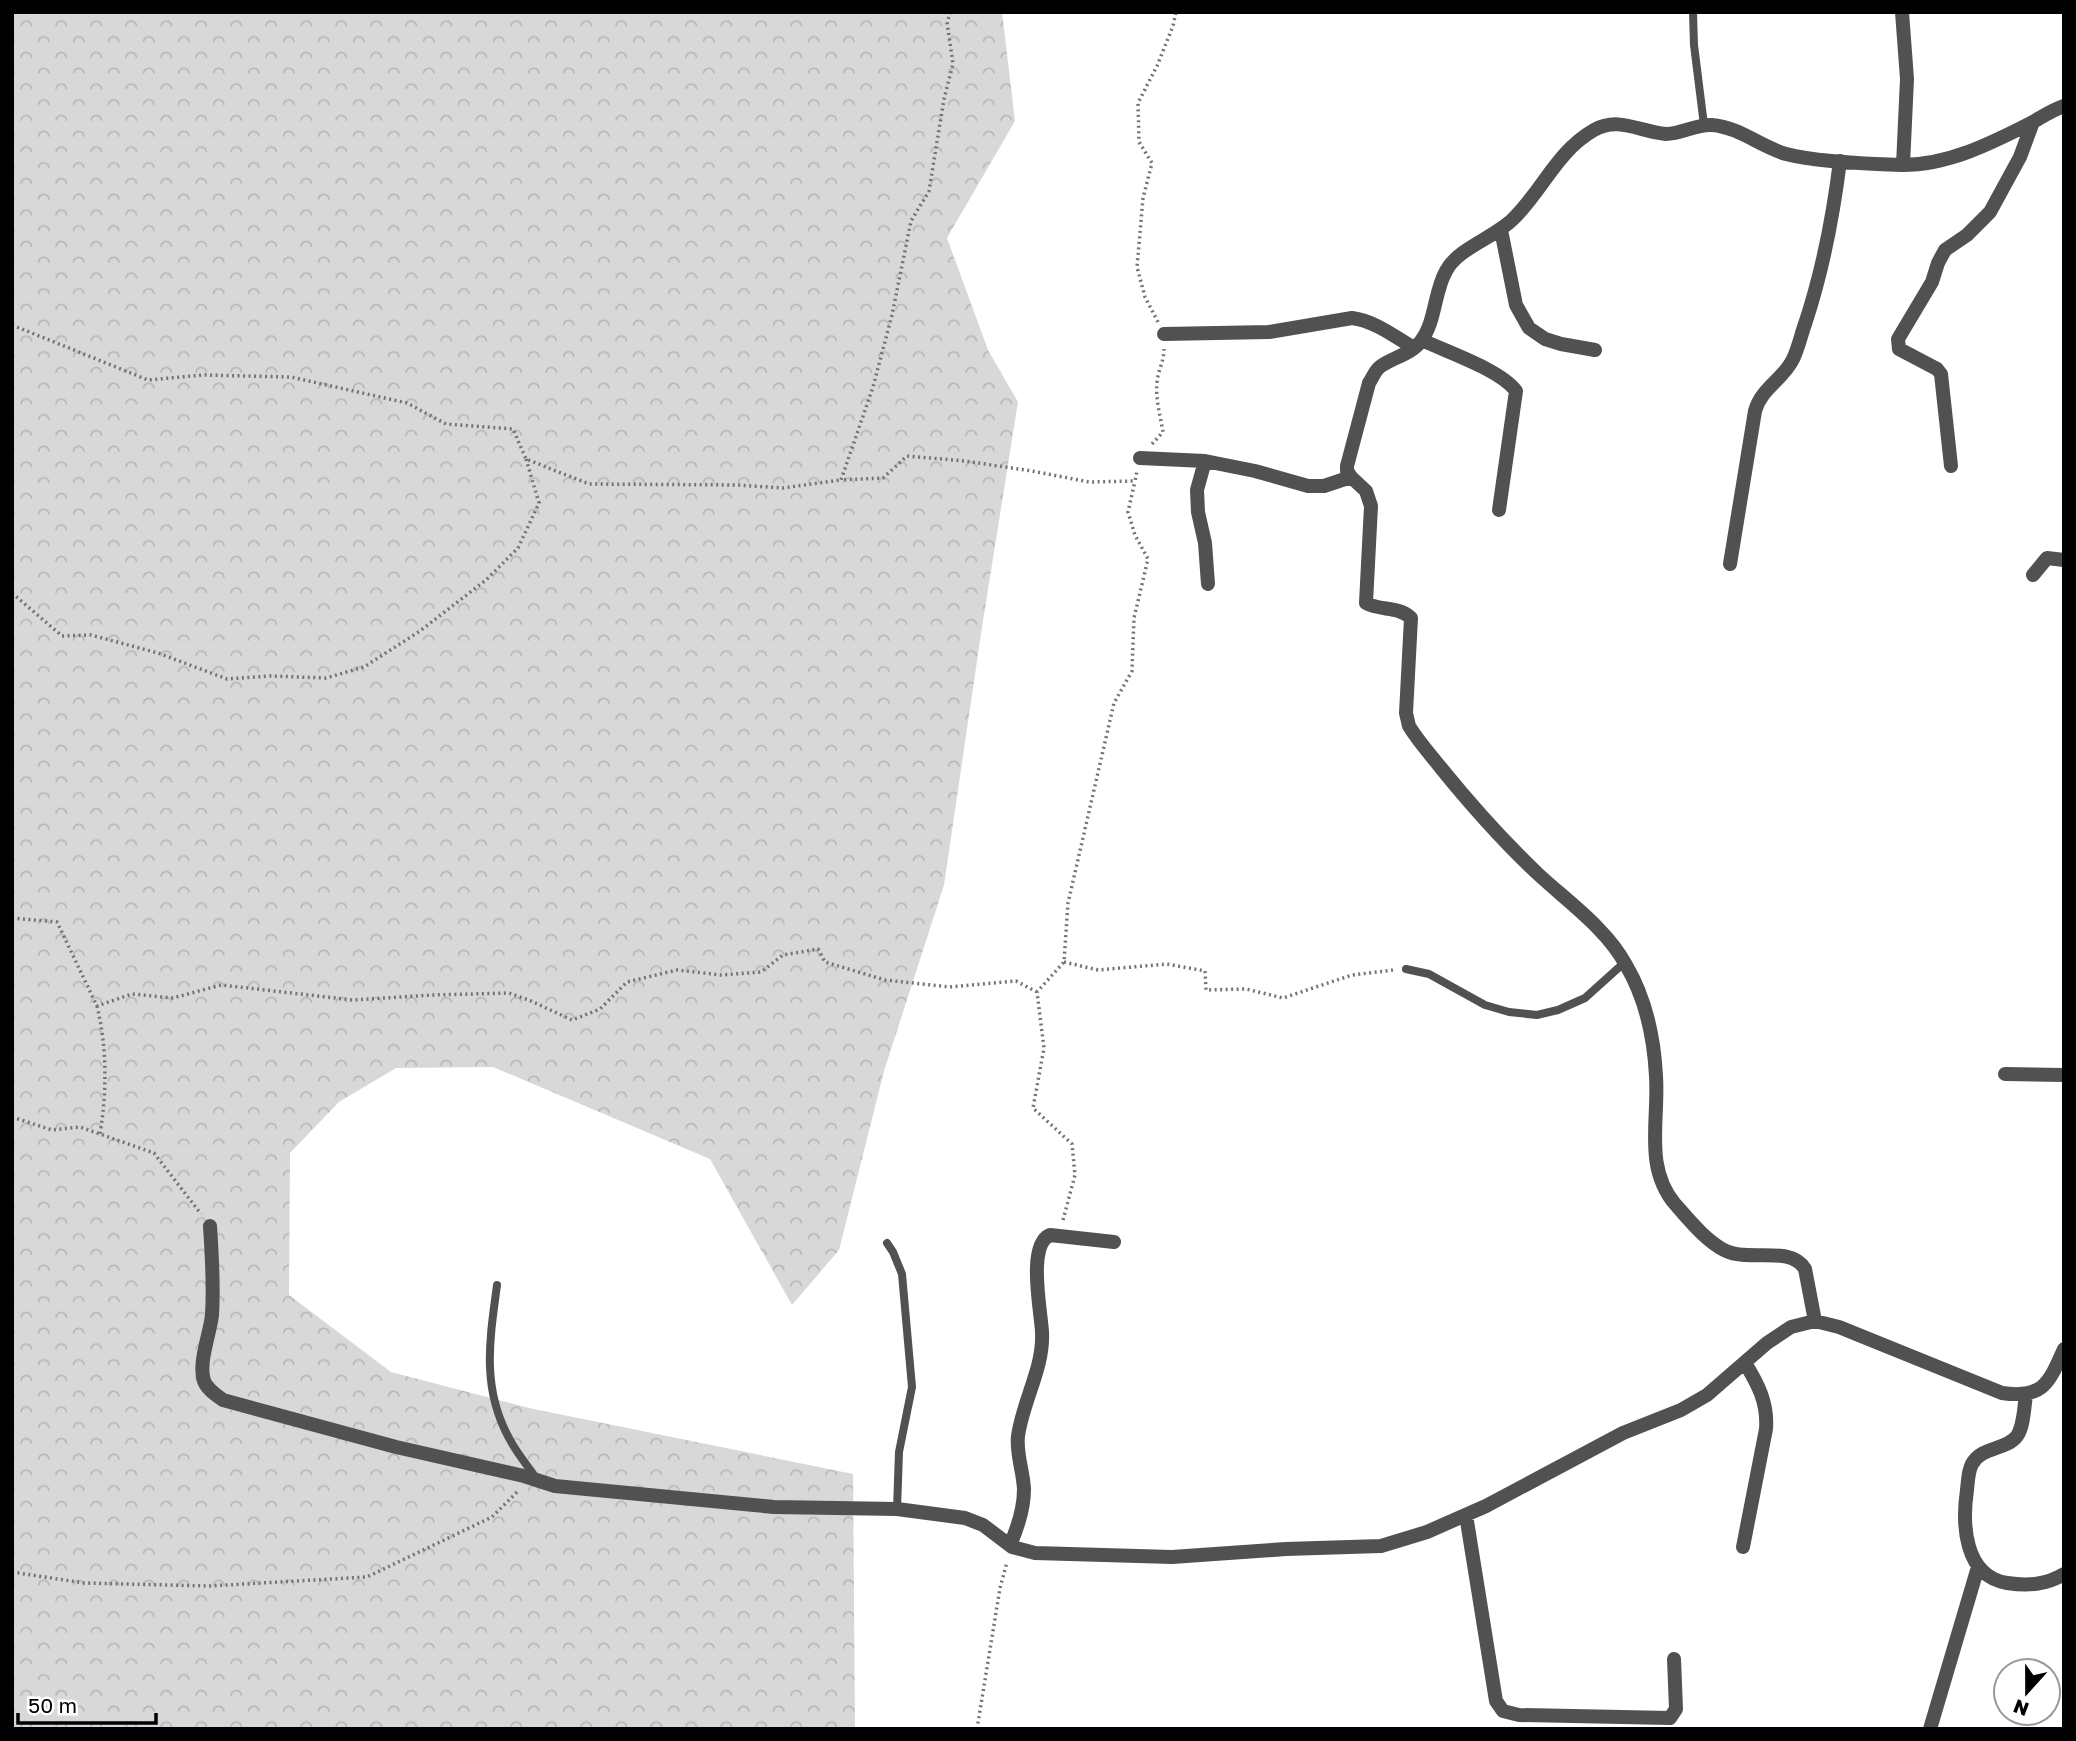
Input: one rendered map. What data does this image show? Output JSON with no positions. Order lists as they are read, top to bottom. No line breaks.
{"scale_bar":"50 m","north":"bottom"}
